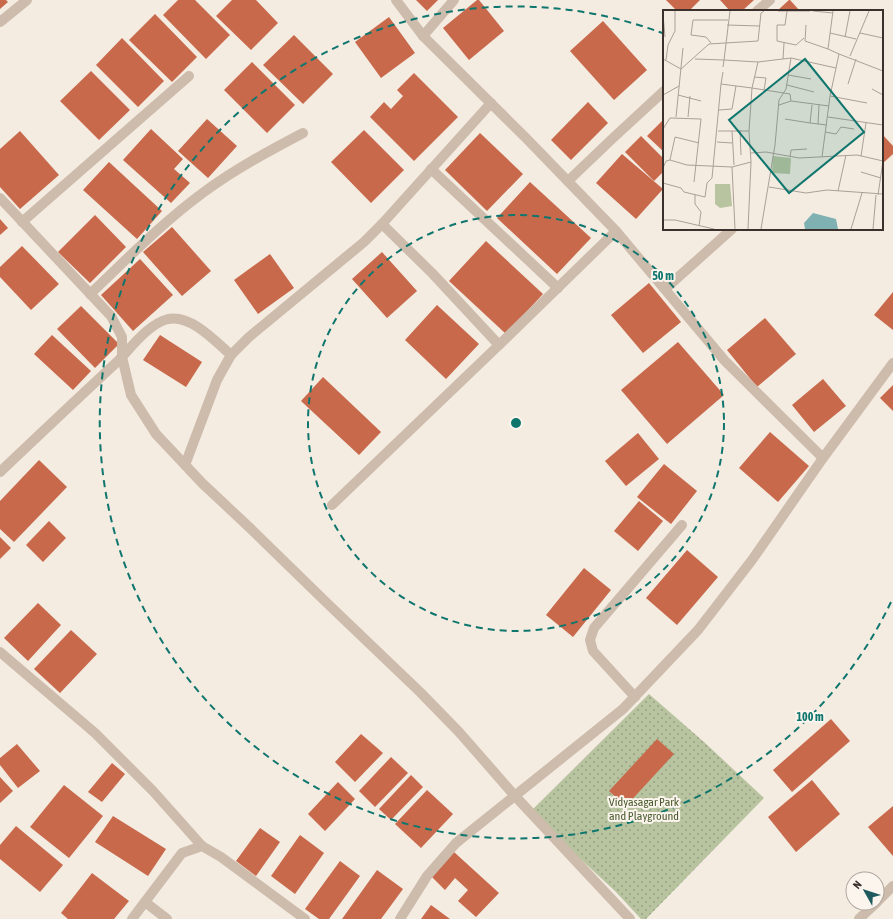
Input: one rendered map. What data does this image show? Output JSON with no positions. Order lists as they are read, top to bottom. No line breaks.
{"parks":["Vidyasagar Park and Playground"],"north":"top left","rings":["50 m","100 m"]}
